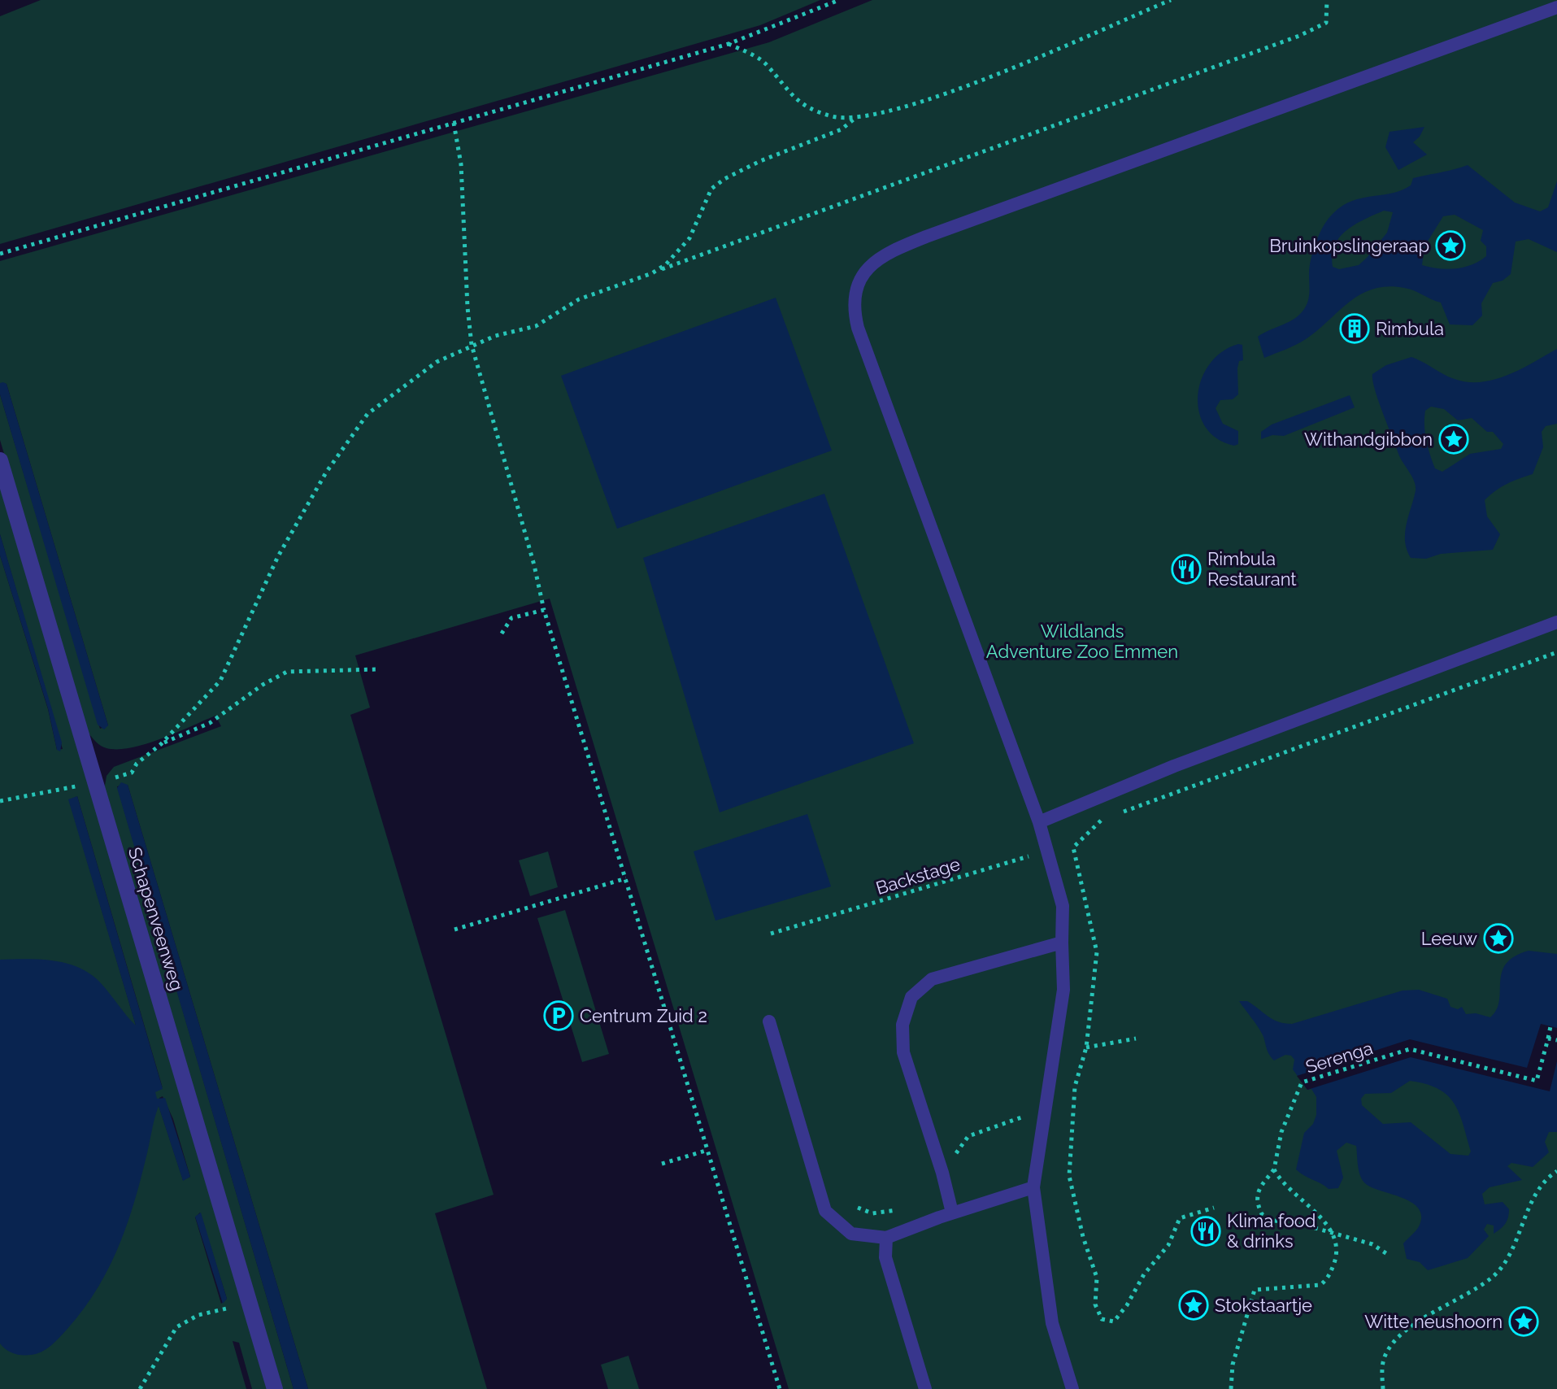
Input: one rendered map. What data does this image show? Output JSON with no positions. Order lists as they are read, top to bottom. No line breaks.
{"streets":{"street":["Schapenveenweg"],"path":["Backstage","Serenga"]},"parks":["Wildlands Adventure Zoo Emmen"],"places":{"place":["Bruinkopslingeraap","Withandgibbon","Leeuw","Stokstaartje","Witte neushoorn"],"building":["Rimbula"],"restaurant":["Rimbula Restaurant","Klima food & drinks"],"parking":["Centrum Zuid 2"]}}
